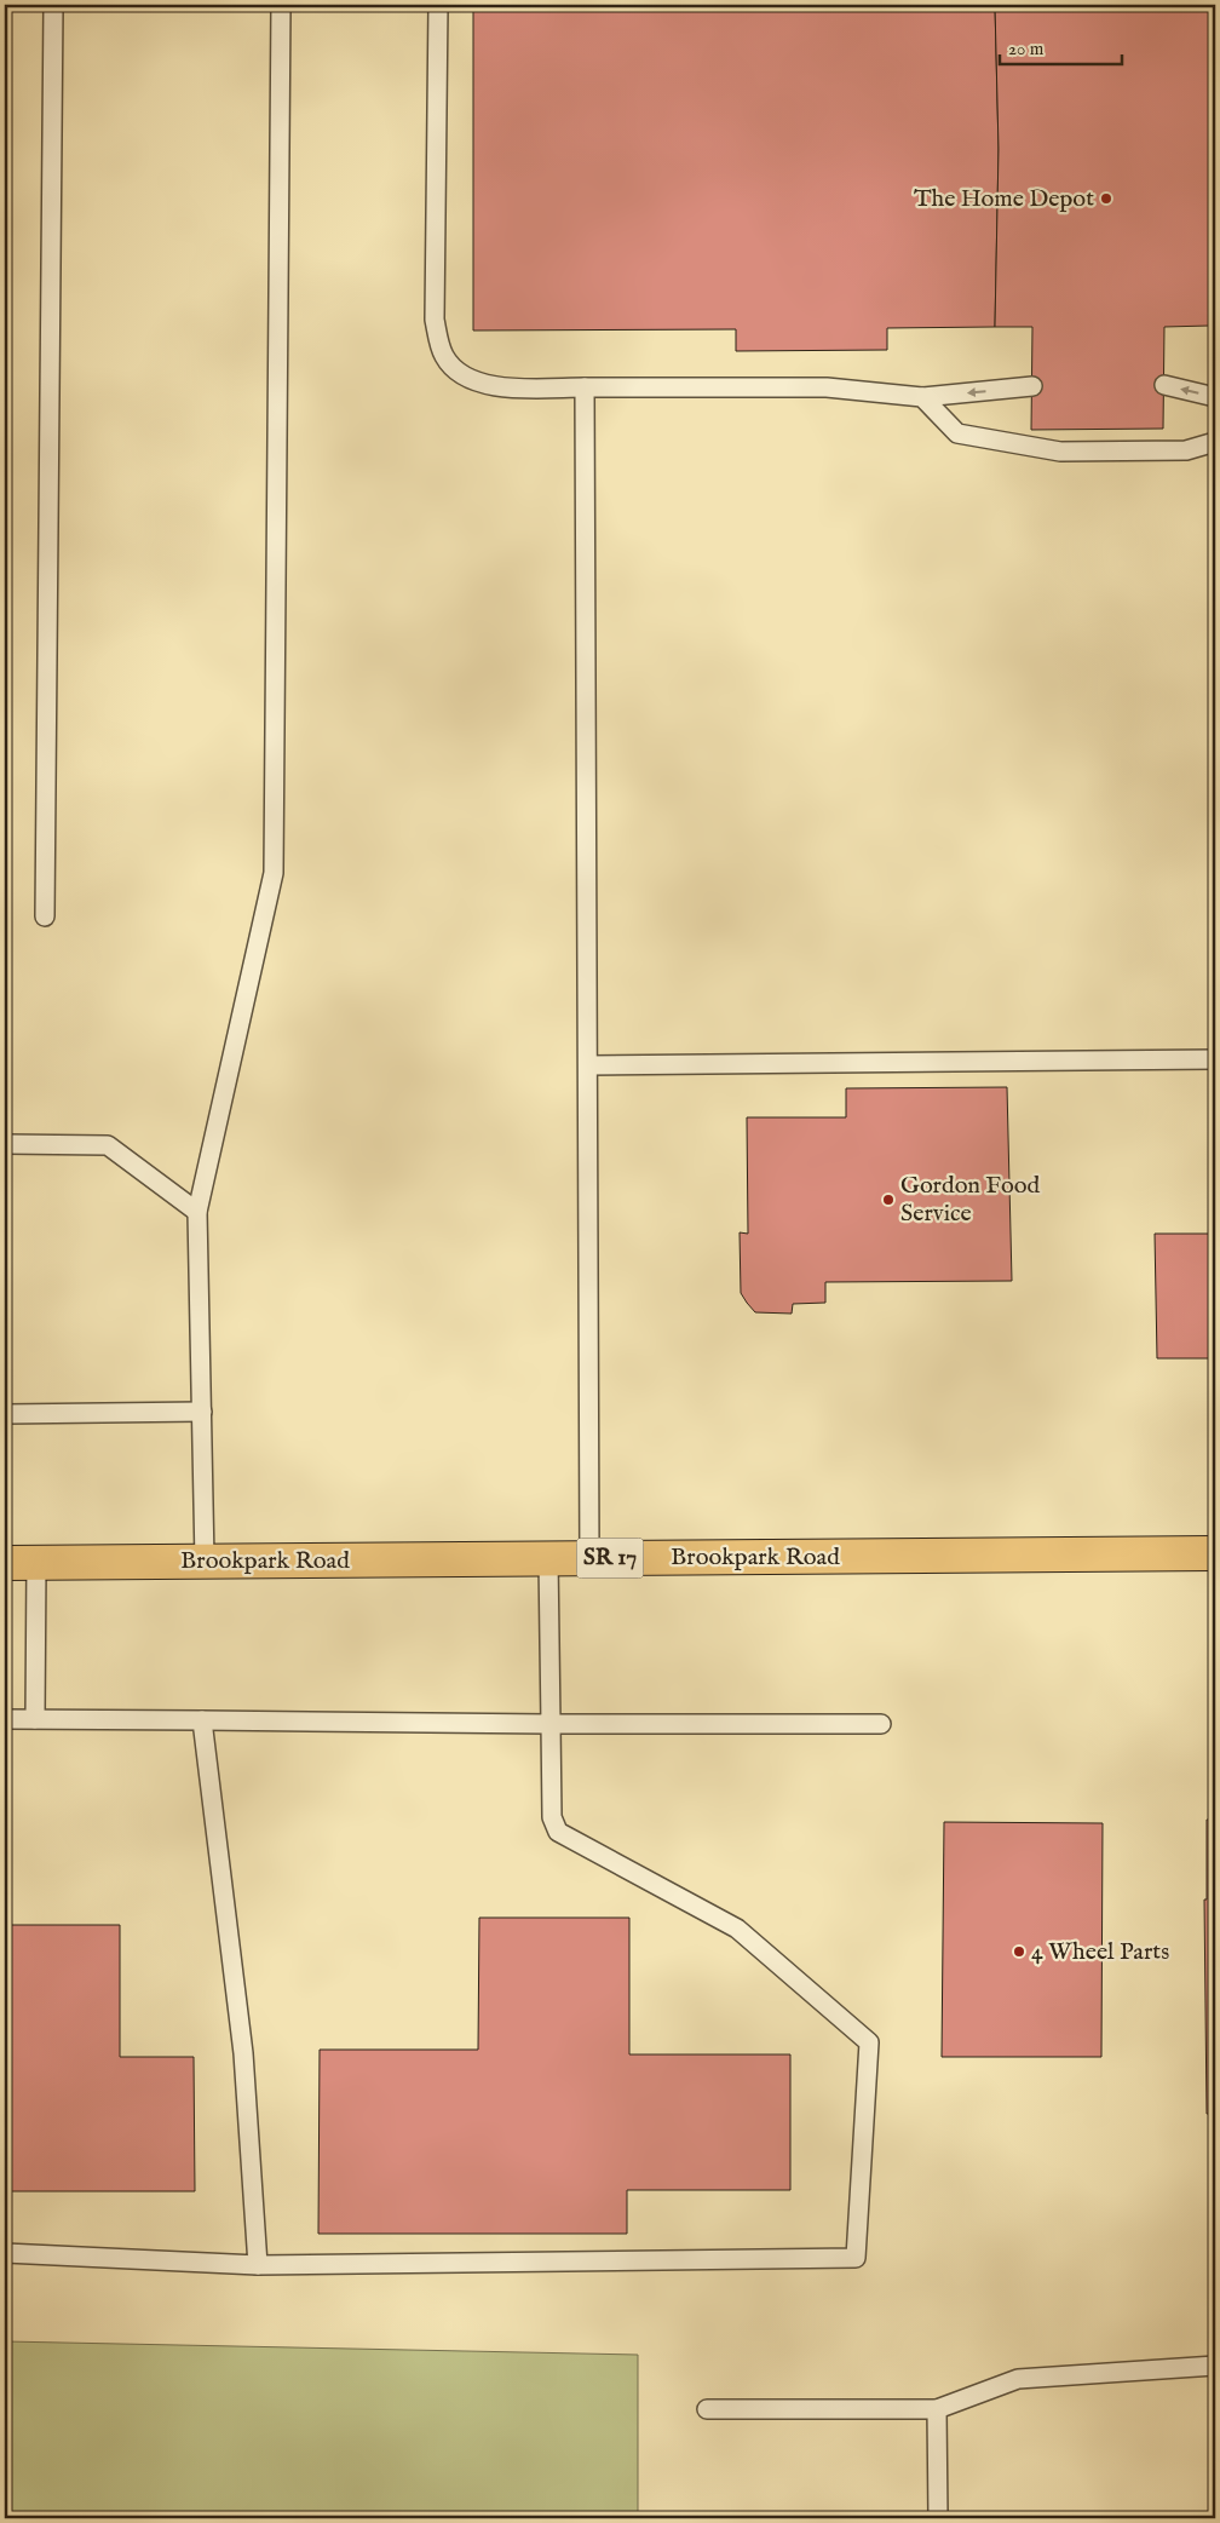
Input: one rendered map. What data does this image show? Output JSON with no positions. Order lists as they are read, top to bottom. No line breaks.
{"streets":{"main road":["Brookpark Road","SR 17"]},"places":["The Home Depot","Gordon Food Service","4 Wheel Parts"],"scale_bar":"20 m"}
